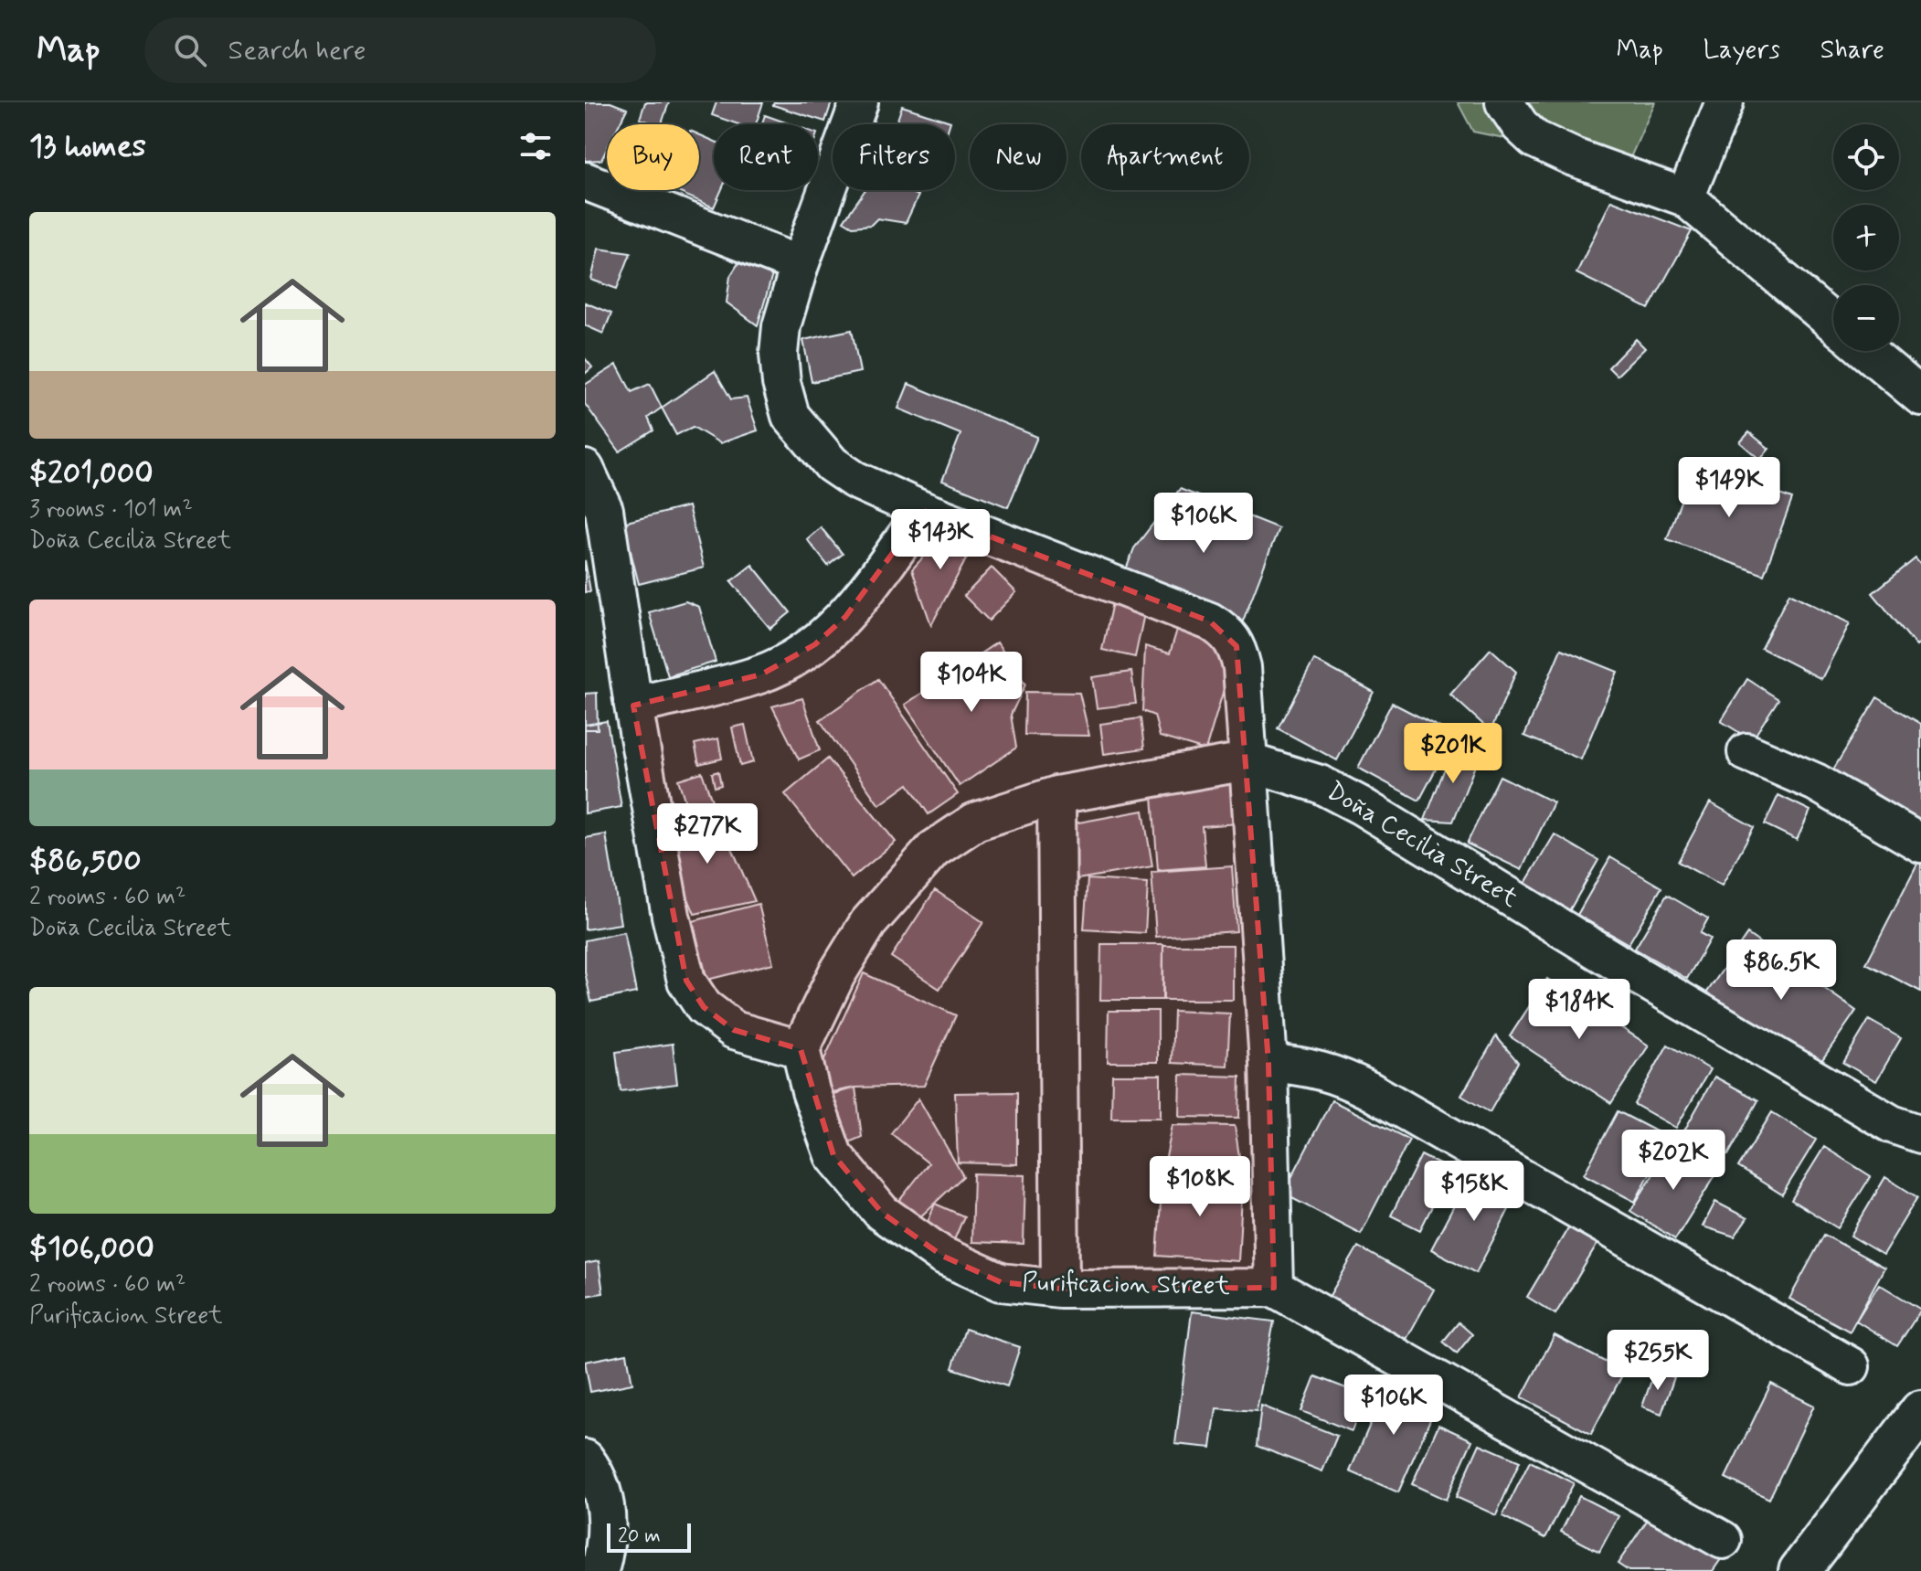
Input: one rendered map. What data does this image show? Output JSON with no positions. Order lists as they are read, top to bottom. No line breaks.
{"streets":{"street":["Doña Cecilia Street","Purificacion Street"]},"crossings":[["Doña Cecilia Street","Purificacion Street"]],"scale_bar":"20 m","page":{"header":"Map","search":"Search here","nav":["Map","Layers","Share"],"heading":"13 homes","map_buttons":["+","−"],"chip":["Buy","Rent","Filters","New","Apartment"],"list":[{"name":"$201,000","note":"3 rooms · 101 m² · Doña Cecilia Street"},{"name":"$86,500","note":"2 rooms · 60 m² · Doña Cecilia Street"},{"name":"$106,000","note":"2 rooms · 60 m² · Purificacion Street"}],"price":["$149K","$106K","$143K","$104K","$201K","$277K","$86.5K","$184K","$202K","$108K","$158K","$255K","$106K"],"scale":"20 m"}}
